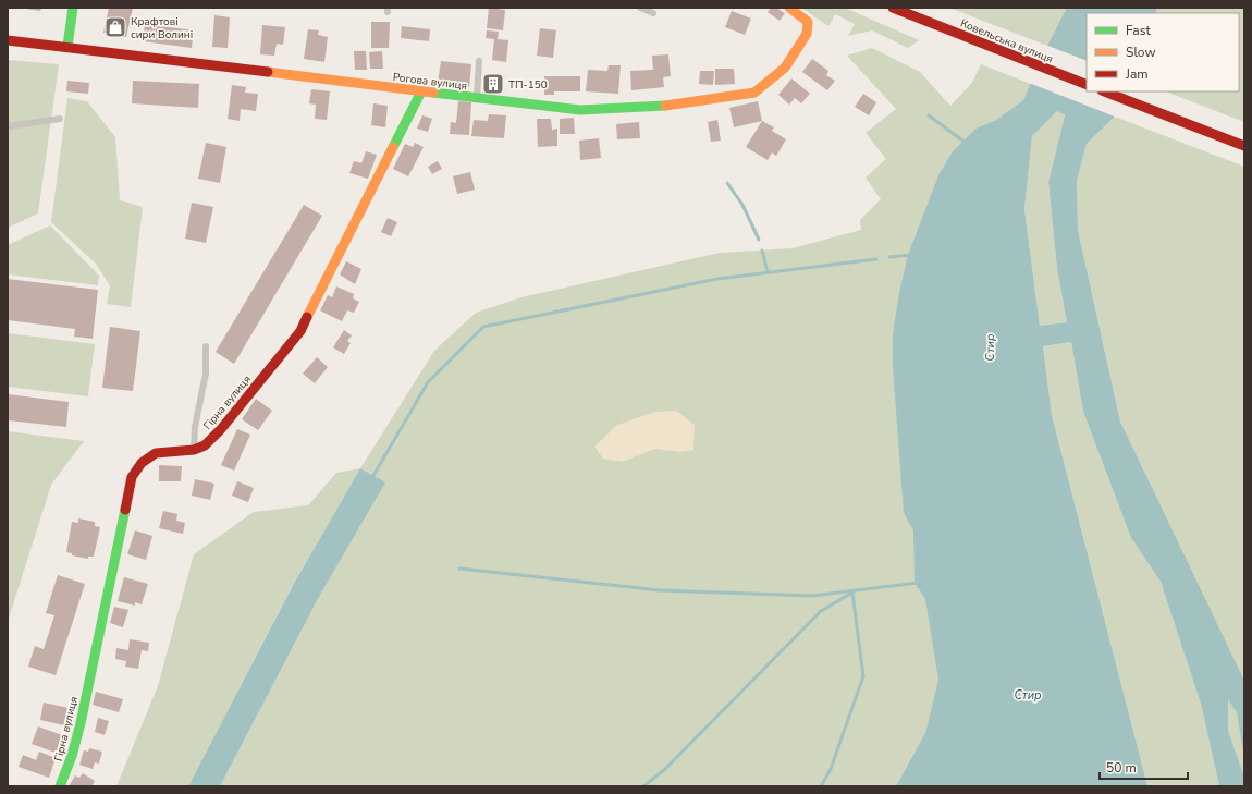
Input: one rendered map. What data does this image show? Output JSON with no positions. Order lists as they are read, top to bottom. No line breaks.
{"streets":{"street":["Ковельська вулиця","Рогова вулиця","Гірна вулиця"]},"crossings":[["Рогова вулиця","Гірна вулиця"]],"water":["Стир"],"places":{"shop":["Крафтові сири Волині"],"building":["ТП-150"]},"legend":["Fast","Slow","Jam"],"scale_bar":"50 m"}
